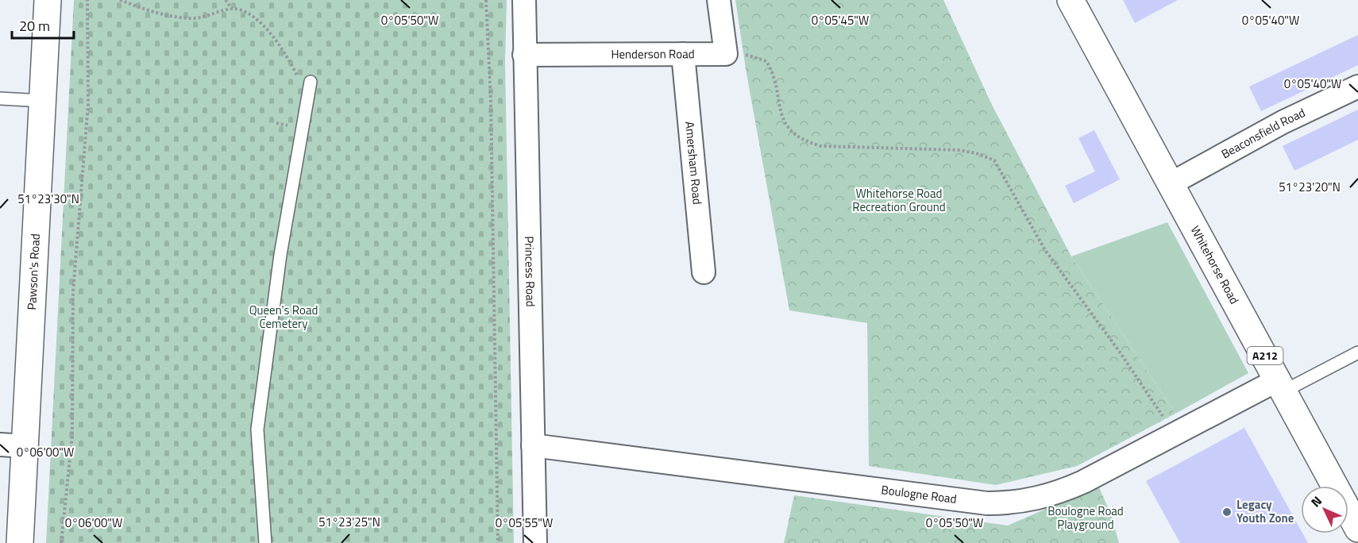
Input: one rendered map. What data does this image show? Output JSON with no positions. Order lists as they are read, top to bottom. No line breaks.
{"streets":{"main road":["Whitehorse Road","Pawson's Road","A212"],"street":["Henderson Road","Beaconsfield Road","Amersham Road","Princess Road","Boulogne Road"]},"crossings":[["Henderson Road","Amersham Road"],["Henderson Road","Princess Road"],["Beaconsfield Road","Whitehorse Road"],["Whitehorse Road","Boulogne Road"],["Princess Road","Boulogne Road"]],"parks":["Whitehorse Road Recreation Ground","Queen's Road Cemetery","Boulogne Road Playground"],"places":["Legacy Youth Zone"],"scale_bar":"20 m","north":"top left","coordinates":["0°05'40\"W","0°05'50\"W","0°05'45\"W","51°23'20\"N","51°23'30\"N","0°06'00\"W","51°23'25\"N","0°05'55\"W"]}
